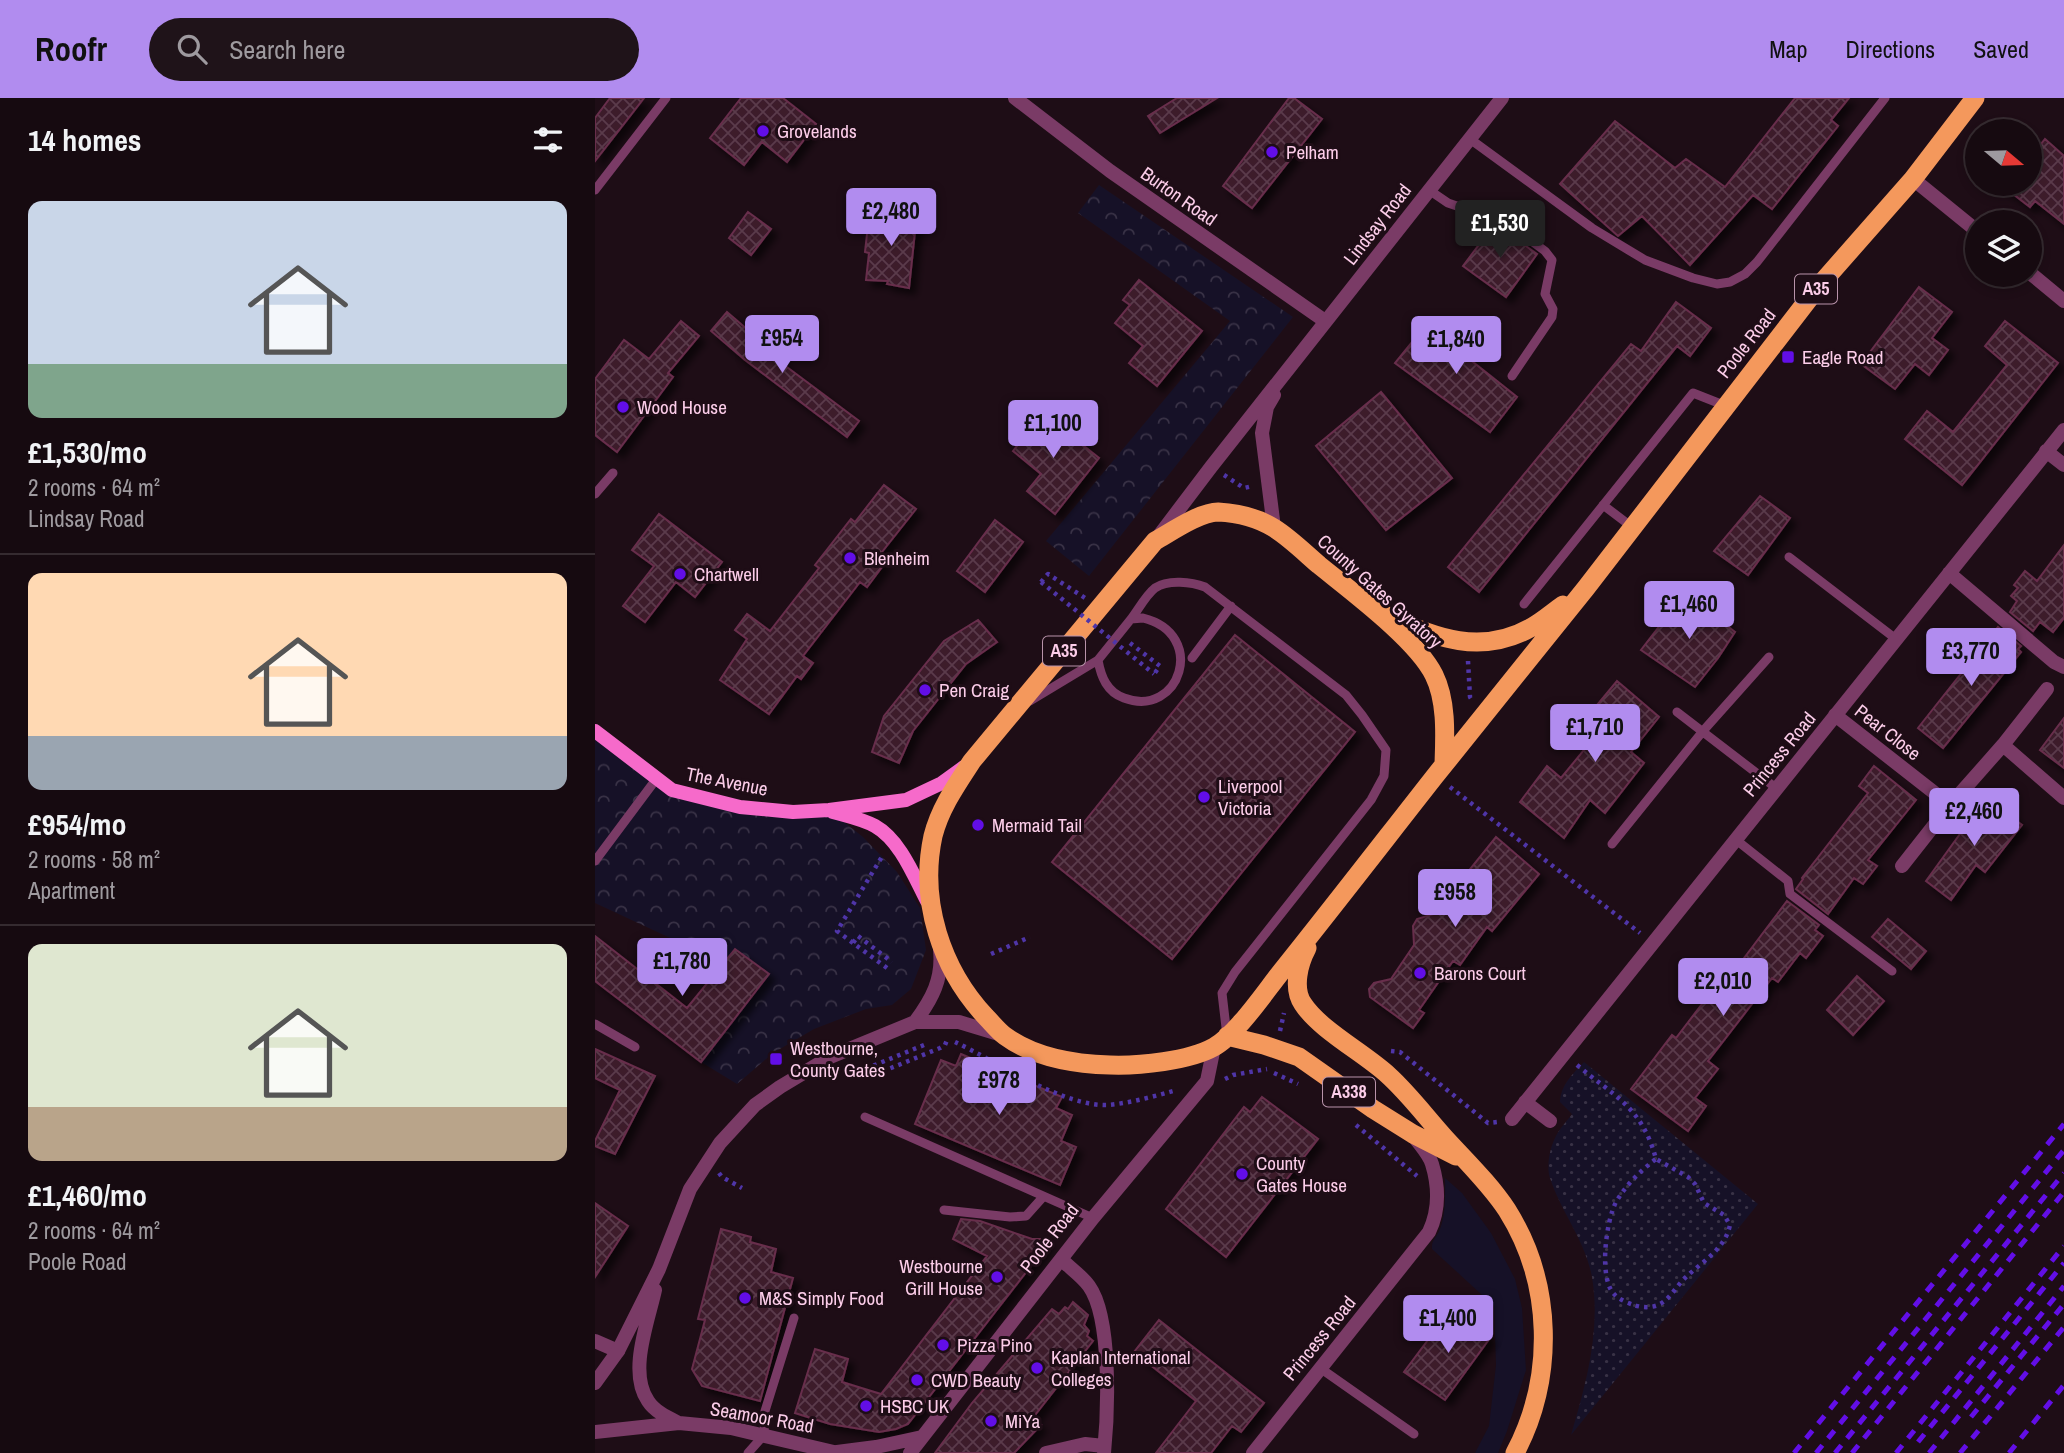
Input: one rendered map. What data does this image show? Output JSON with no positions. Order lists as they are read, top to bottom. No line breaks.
{"streets":{"highway":["A35","Poole Road","County Gates Gyratory","A338"],"main road":["The Avenue"],"street":["Burton Road","Lindsay Road","Pear Close","Princess Road","Seamoor Road"]},"crossings":[["Burton Road","Lindsay Road"],["Lindsay Road","County Gates Gyratory"],["A35","Poole Road"],["A35","County Gates Gyratory"],["A35","A338"],["Poole Road","County Gates Gyratory"],["Poole Road","A338"],["Poole Road","Seamoor Road"],["County Gates Gyratory","The Avenue"],["County Gates Gyratory","A338"],["County Gates Gyratory","Seamoor Road"],["Pear Close","Princess Road"],["Princess Road","A338"]],"places":{"other":["Grovelands","Pelham","Wood House","Blenheim","Chartwell","Pen Craig","Liverpool Victoria","Mermaid Tail","Barons Court","County Gates House","Westbourne Grill House","M&S Simply Food","Pizza Pino","Kaplan International Colleges","CWD Beauty","HSBC UK","MiYa"],"transit":["Eagle Road","Westbourne, County Gates"]},"north":"right","page":{"header":"Roofr","search":"Search here","nav":["Map","Directions","Saved"],"heading":"14 homes","list":[{"name":"£1,530/mo","note":"2 rooms · 64 m² · Lindsay Road"},{"name":"£954/mo","note":"2 rooms · 58 m² · Apartment"},{"name":"£1,460/mo","note":"2 rooms · 64 m² · Poole Road"}],"price":["£2,480","£1,530","£954","£1,840","£1,100","£1,460","£3,770","£1,710","£2,460","£958","£1,780","£2,010","£978","£1,400"]}}
